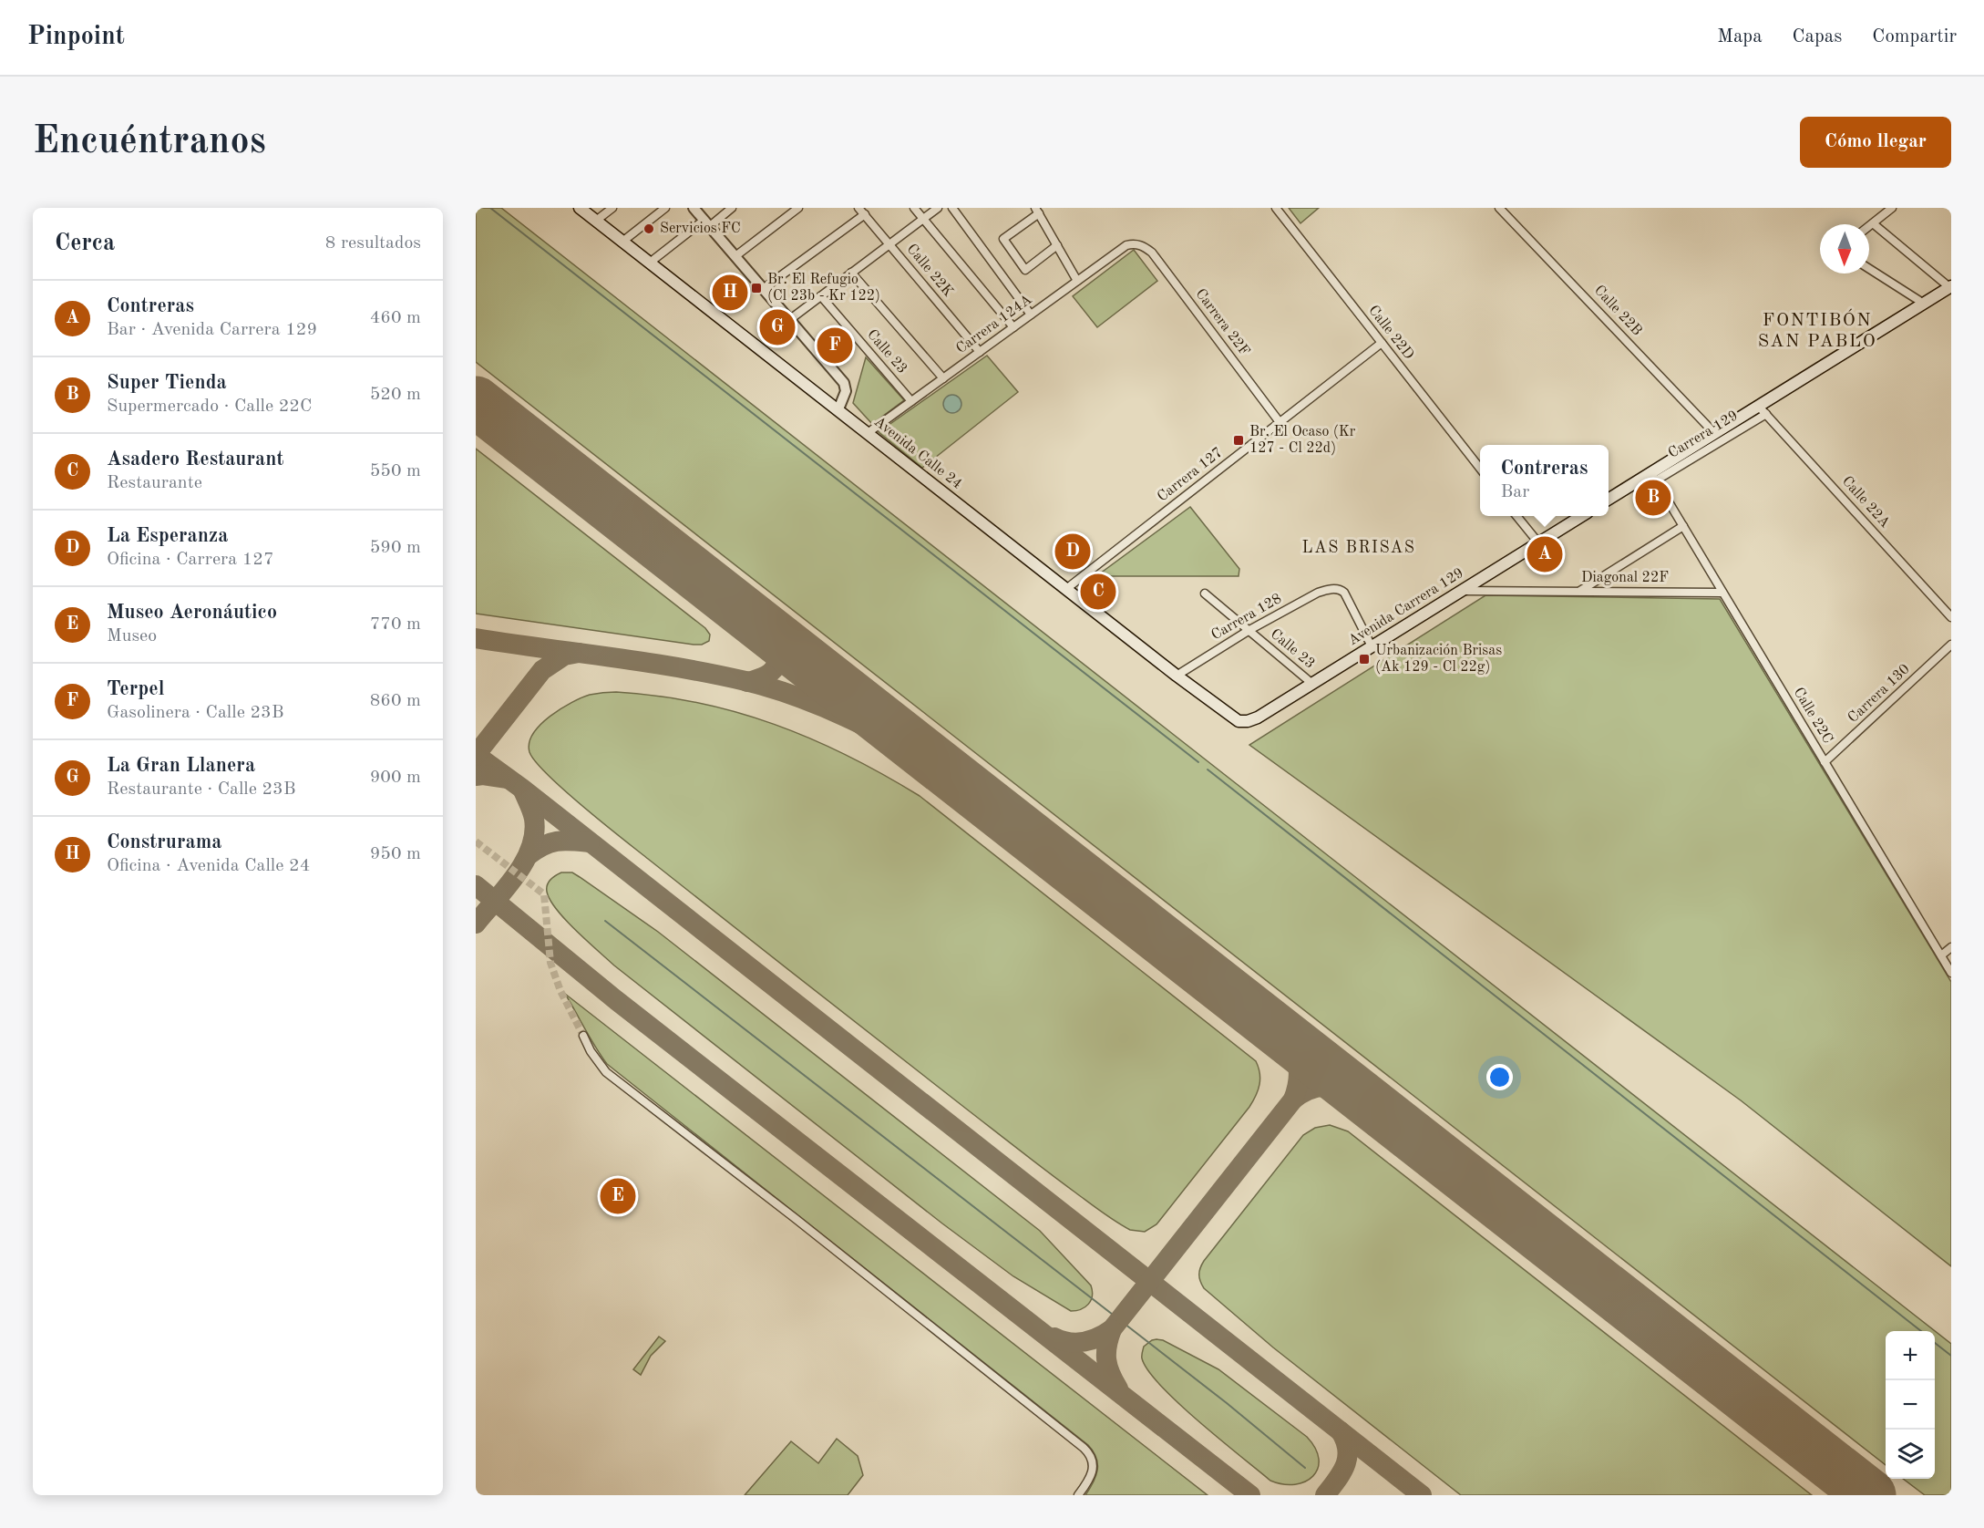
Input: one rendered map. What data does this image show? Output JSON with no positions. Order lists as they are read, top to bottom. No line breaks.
{"streets":{"main road":["Avenida Calle 24","Avenida Carrera 129"],"street":["Calle 22K","Calle 22B","Carrera 22F","Carrera 124A","Calle 22D","Calle 23","Carrera 129","Carrera 127","Calle 22A","Diagonal 22F","Carrera 128","Carrera 130","Calle 22C"]},"crossings":[["Calle 22K","Carrera 124A"],["Carrera 22F","Carrera 124A"],["Carrera 22F","Carrera 127"],["Carrera 124A","Calle 23"],["Carrera 124A","Avenida Calle 24"],["Calle 22D","Carrera 127"],["Calle 23","Avenida Carrera 129"],["Calle 23","Carrera 128"],["Carrera 129","Calle 22A"],["Carrera 129","Calle 22C"],["Avenida Calle 24","Carrera 127"],["Avenida Calle 24","Avenida Carrera 129"],["Avenida Calle 24","Carrera 128"],["Diagonal 22F","Avenida Carrera 129"],["Diagonal 22F","Calle 22C"],["Avenida Carrera 129","Carrera 128"],["Carrera 130","Calle 22C"]],"districts":["FONTIBÓN SAN PABLO","LAS BRISAS"],"places":{"other":["Servicios FC"],"transit":["Br. El Refugio (Cl 23b - Kr 122)","Br. El Ocaso (Kr 127 - Cl 22d)","Urbanización Brisas (Ak 129 - Cl 22g)"]},"north":"bottom","page":{"header":"Pinpoint","nav":["Mapa","Capas","Compartir"],"buttons":"Cómo llegar","title":"Encuéntranos","heading":["Cerca","8 resultados"],"pins":["H","G","F","B","D","A","C","E"],"list":[{"mark":"A","name":"Contreras","note":"Bar · Avenida Carrera 129","value":"460 m"},{"mark":"B","name":"Super Tienda","note":"Supermercado · Calle 22C","value":"520 m"},{"mark":"C","name":"Asadero Restaurant","note":"Restaurante","value":"550 m"},{"mark":"D","name":"La Esperanza","note":"Oficina · Carrera 127","value":"590 m"},{"mark":"E","name":"Museo Aeronáutico","note":"Museo","value":"770 m"},{"mark":"F","name":"Terpel","note":"Gasolinera · Calle 23B","value":"860 m"},{"mark":"G","name":"La Gran Llanera","note":"Restaurante · Calle 23B","value":"900 m"},{"mark":"H","name":"Construrama","note":"Oficina · Avenida Calle 24","value":"950 m"}],"popup":["Contreras","Bar"],"map_buttons":["+","−"]}}
